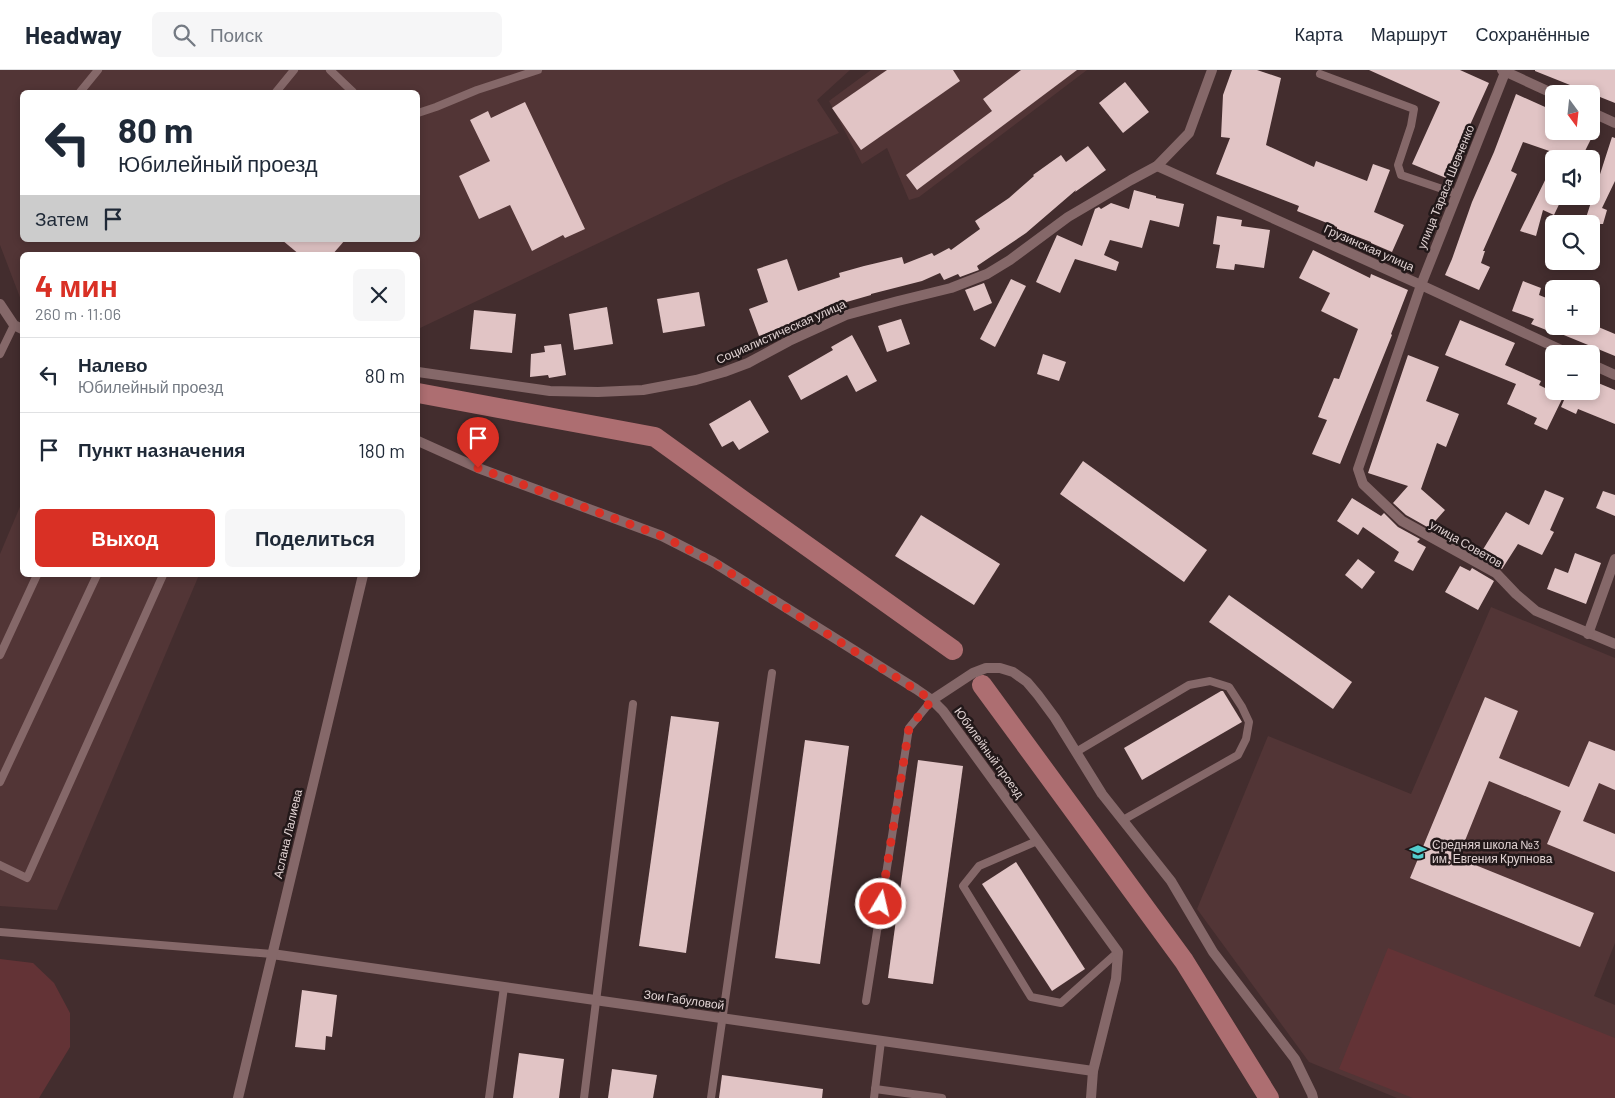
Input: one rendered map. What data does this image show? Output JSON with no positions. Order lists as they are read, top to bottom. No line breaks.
{"streets":{"street":["улица Тараса Шевченко","Грузинская улица","Социалистическая улица","улица Советов","Юбилейный проезд","Аслана Лалиева","Зои Габуловой"]},"crossings":[["улица Тараса Шевченко","Грузинская улица"],["улица Тараса Шевченко","улица Советов"],["Грузинская улица","Социалистическая улица"],["Аслана Лалиева","Зои Габуловой"]],"places":{"school or university":["Средняя школа №3 им. Евгения Крупнова"]},"north":"bottom","page":{"header":"Headway","search":"Поиск","nav":["Карта","Маршрут","Сохранённые"],"map_buttons":["+","−"],"turn":["80 m","Юбилейный проезд"],"then":"Затем","heading":["4 мин","260 m · 11:06"],"list":[{"name":"Налево","note":"Юбилейный проезд","value":"80 m"},{"name":"Пункт назначения","value":"180 m"}],"buttons":["Выход","Поделиться"]}}
